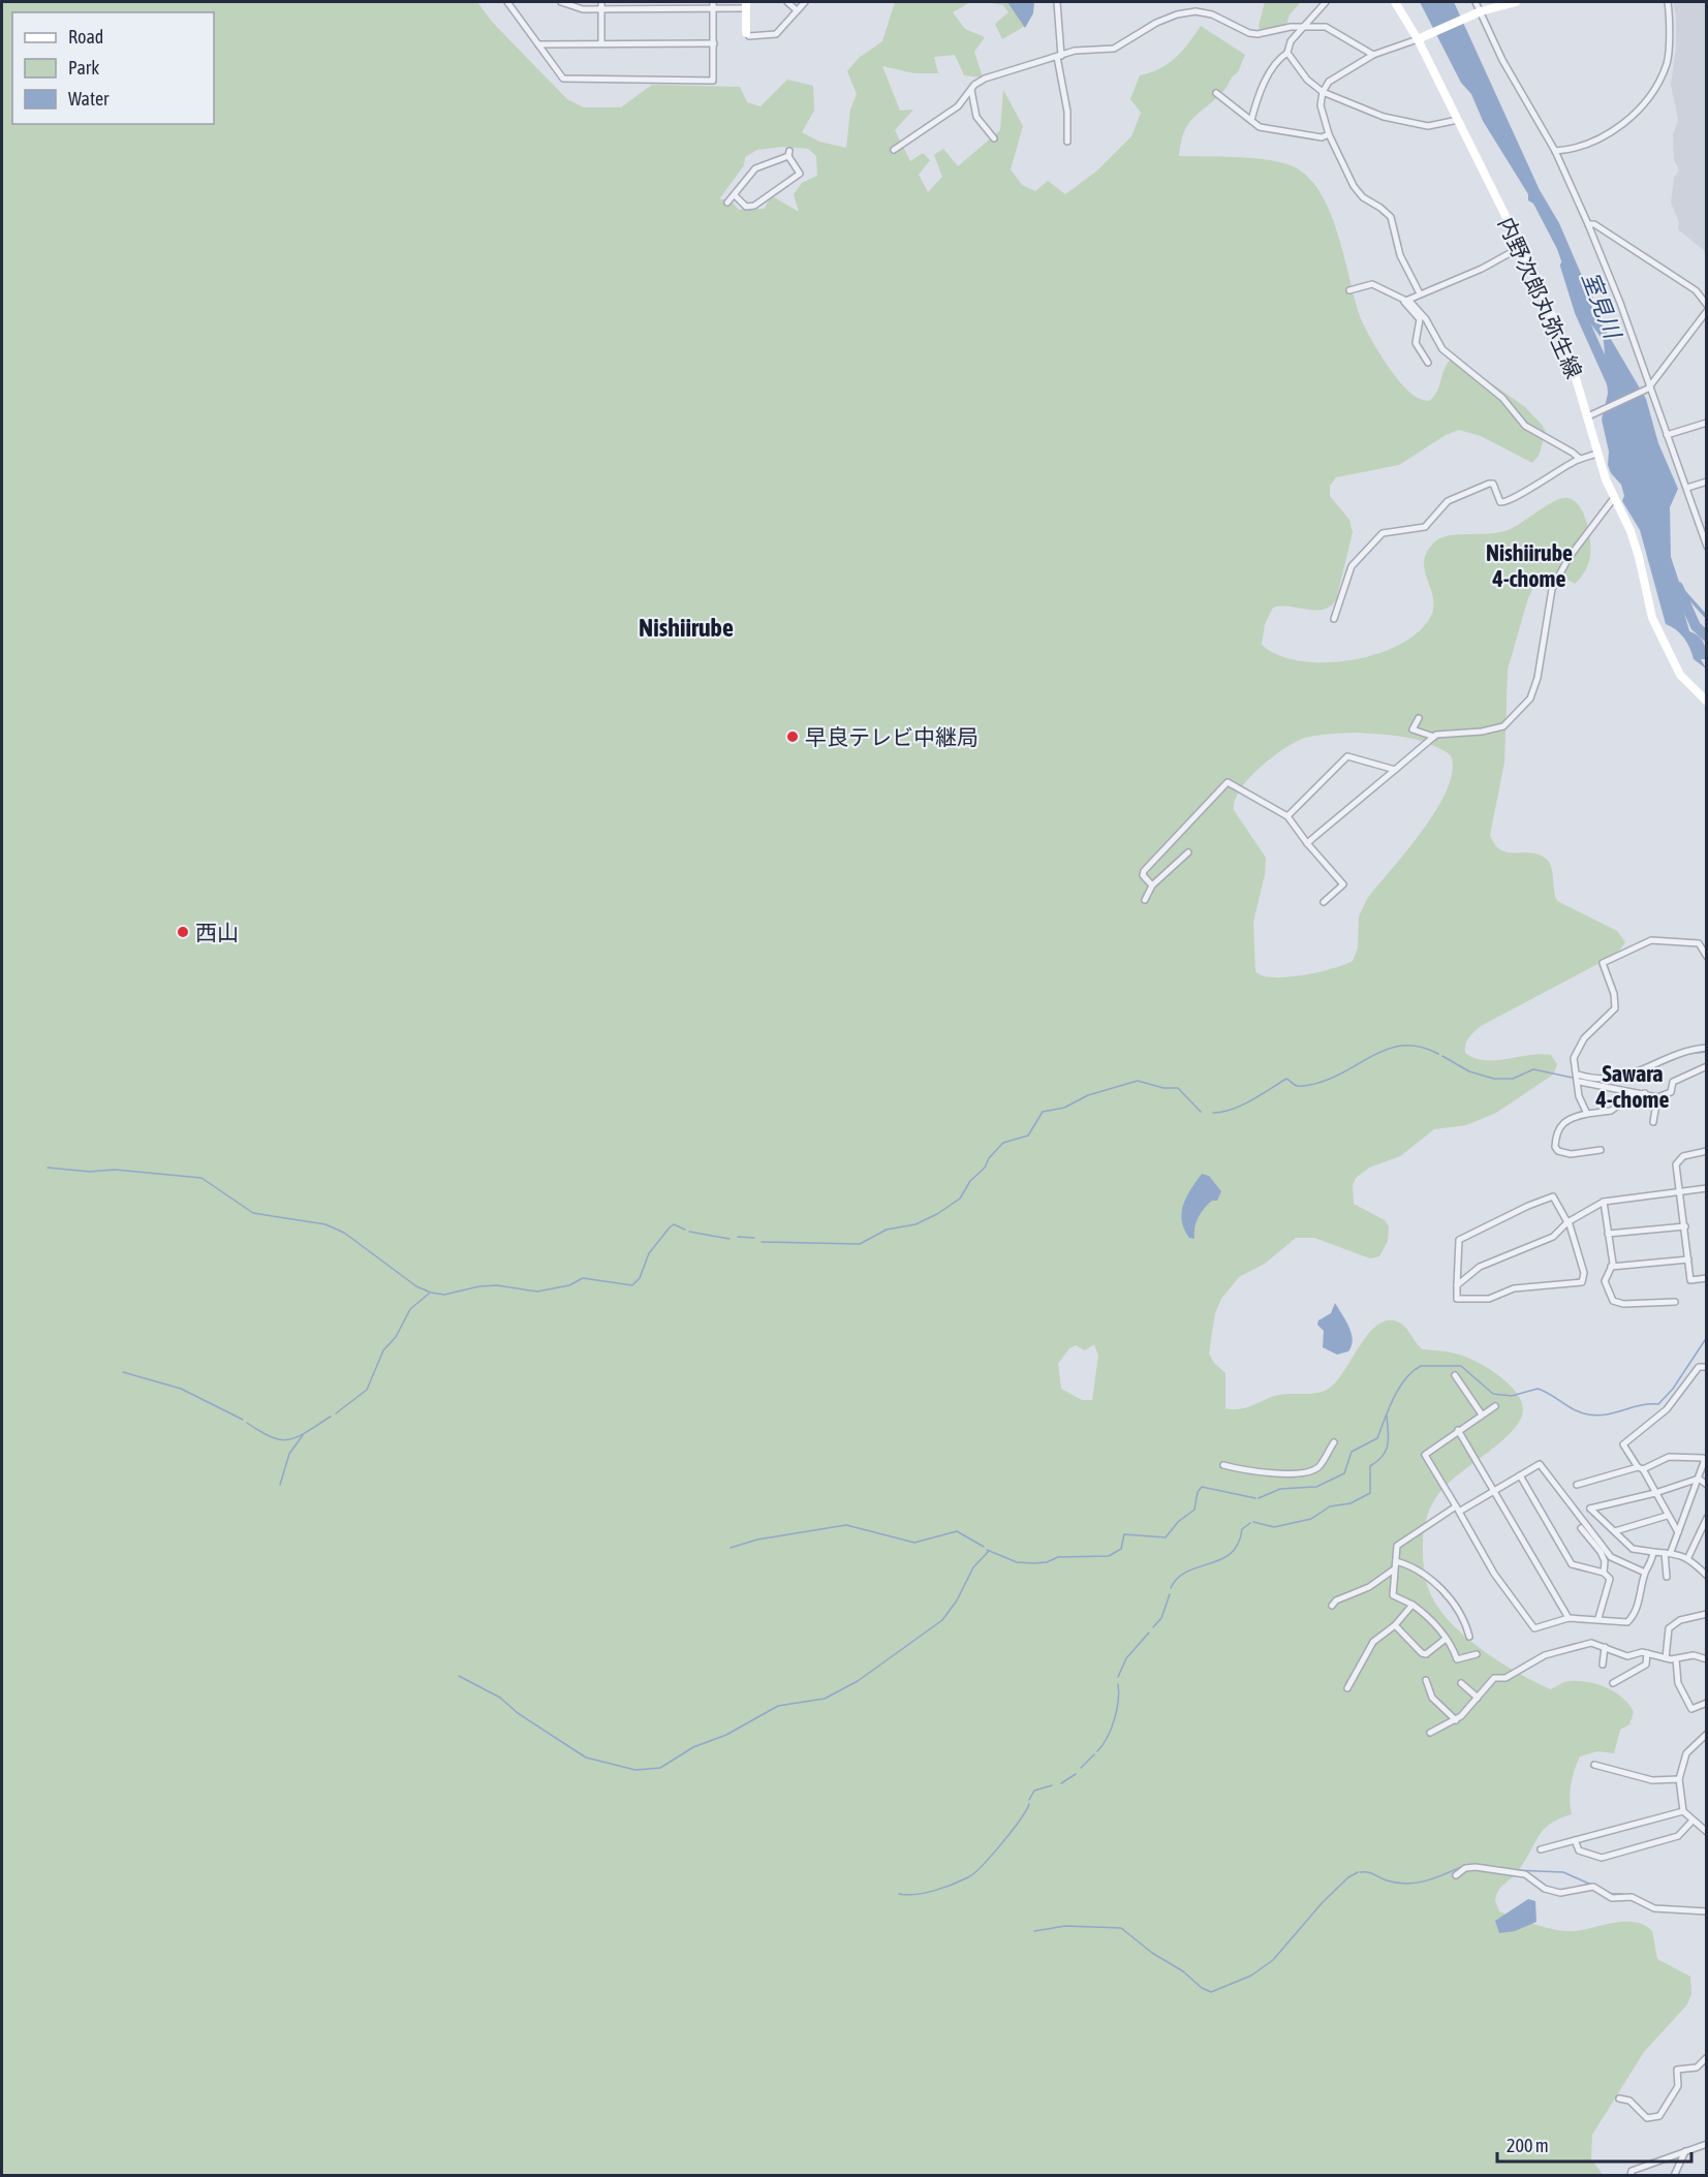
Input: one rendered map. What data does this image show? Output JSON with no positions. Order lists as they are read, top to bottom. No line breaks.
{"streets":{"main road":["内野次郎丸弥生線"]},"districts":["Nishiirube 4-chome","Nishiirube","Sawara 4-chome"],"water":["室見川"],"places":["早良テレビ中継局","西山"],"legend":["Road","Park","Water"],"scale_bar":"200 m"}
